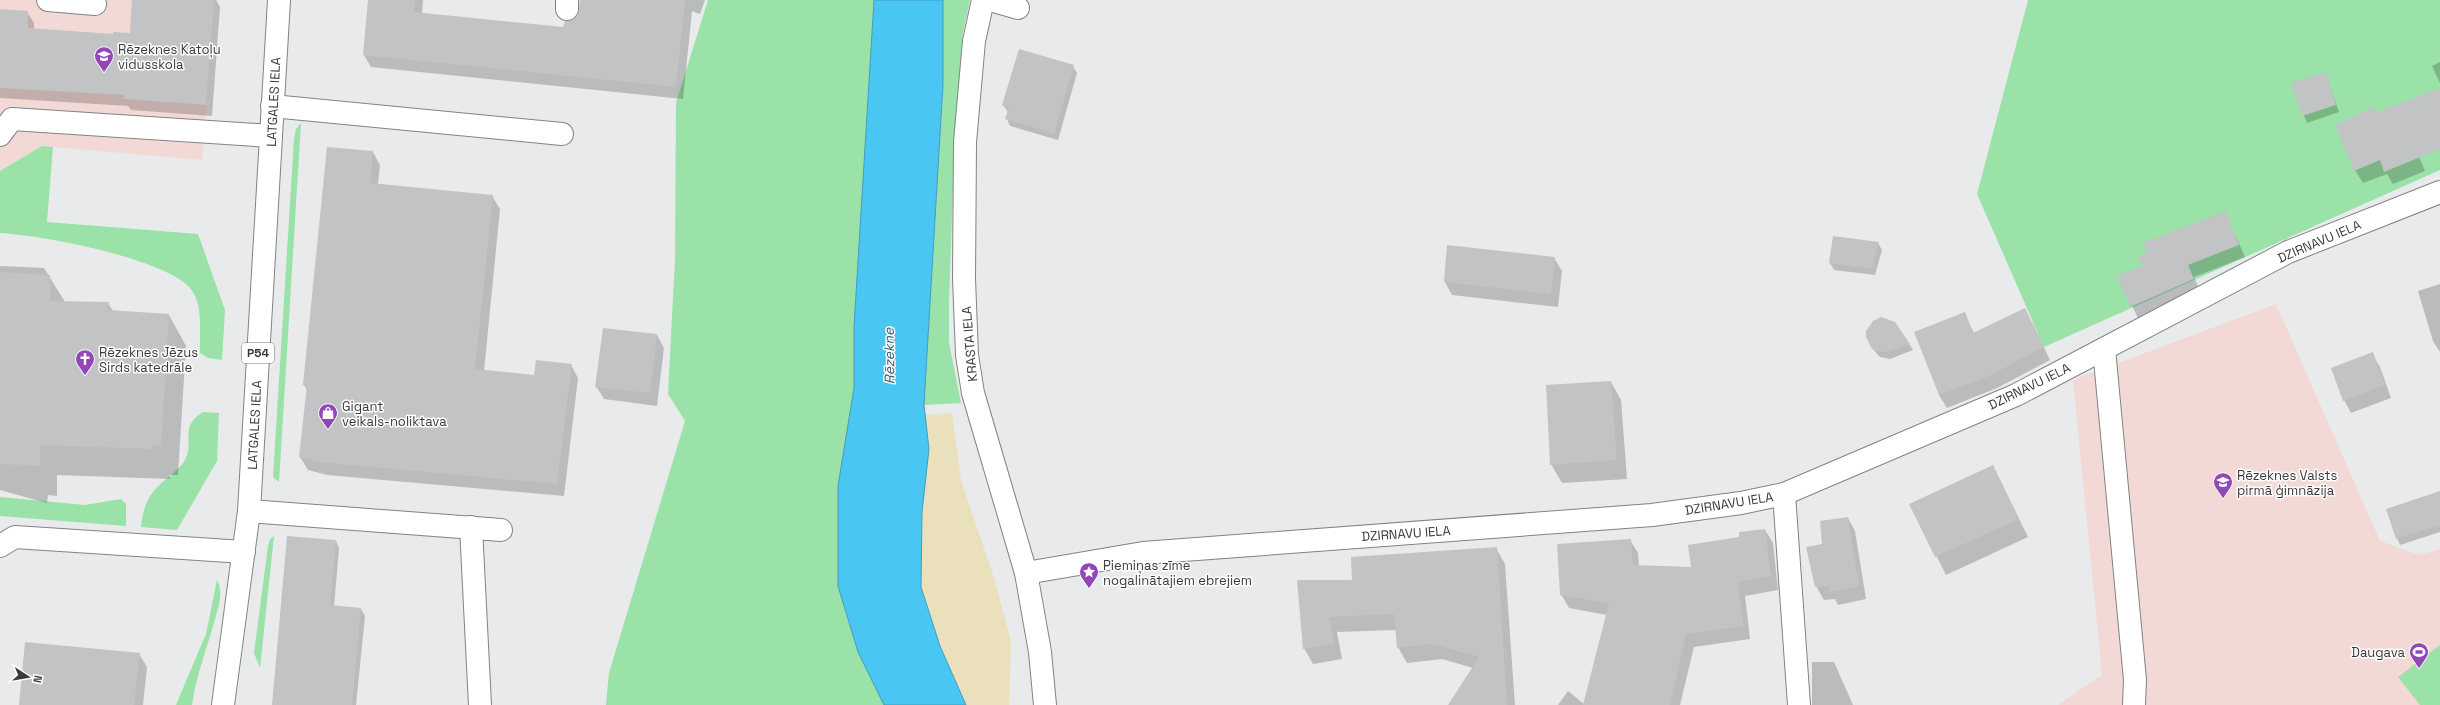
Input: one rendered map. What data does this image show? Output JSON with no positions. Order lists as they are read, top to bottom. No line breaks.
{"streets":{"street":["LATGALES IELA","DZIRNAVU IELA","KRASTA IELA","P54"]},"crossings":[["DZIRNAVU IELA","KRASTA IELA"]],"water":["Rēzekne"],"places":{"school or university":["Rēzeknes Katoļu vidusskola","Rēzeknes Valsts pirmā ģimnāzija"],"church":["Rēzeknes Jēzus Sirds katedrāle"],"shop":["Gigant veikals-noliktava"],"place":["Piemiņas zīme nogalinātajiem ebrejiem"],"sports":["Daugava"]},"north":"right"}
